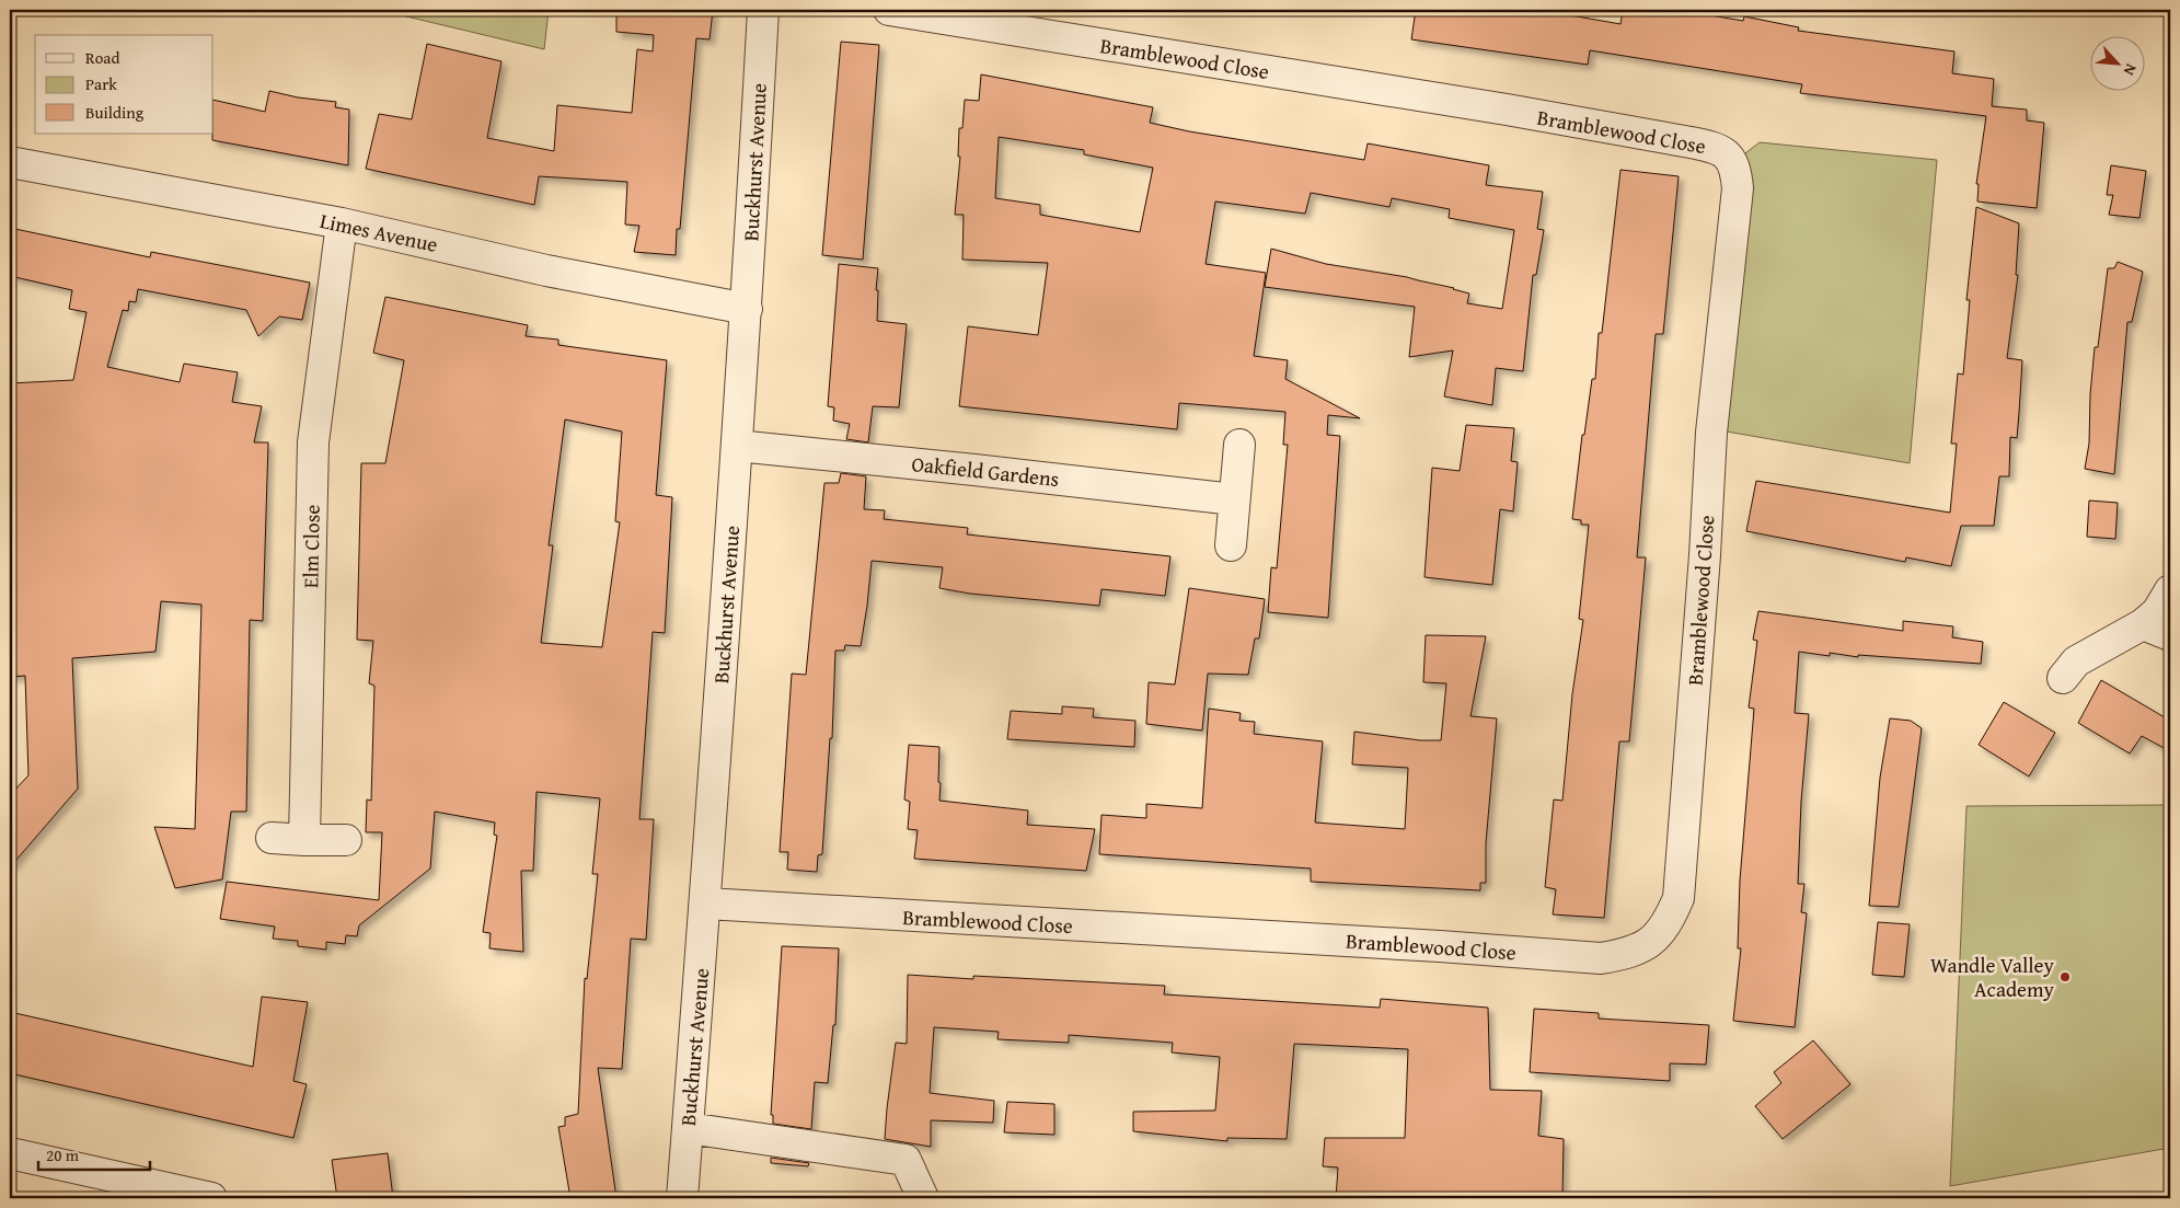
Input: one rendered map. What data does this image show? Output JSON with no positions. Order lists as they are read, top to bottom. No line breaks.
{"streets":{"street":["Bramblewood Close","Buckhurst Avenue","Limes Avenue","Oakfield Gardens","Elm Close"]},"crossings":[["Bramblewood Close","Buckhurst Avenue"],["Buckhurst Avenue","Limes Avenue"],["Buckhurst Avenue","Oakfield Gardens"],["Limes Avenue","Elm Close"]],"places":["Wandle Valley Academy"],"legend":["Road","Park","Building"],"scale_bar":"20 m","north":"bottom right"}
